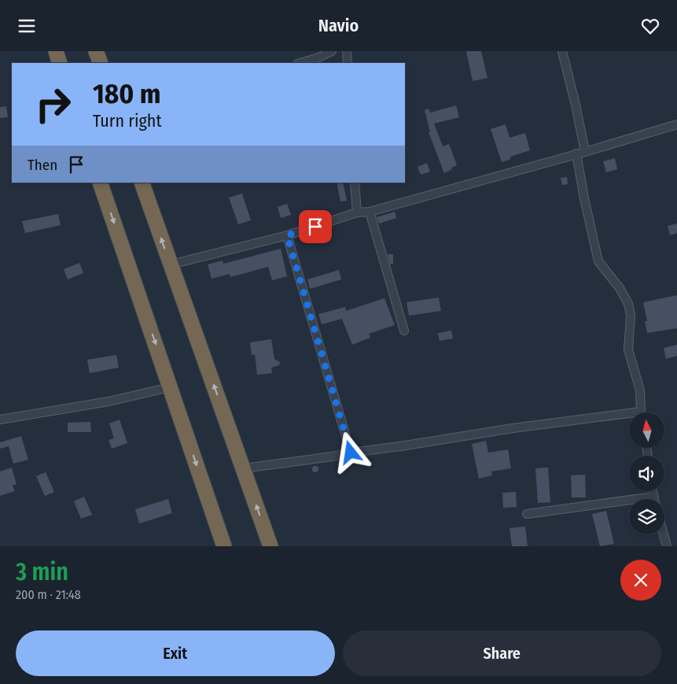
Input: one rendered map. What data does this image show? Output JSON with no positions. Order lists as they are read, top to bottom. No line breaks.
{"north":"top","page":{"header":"Navio","turn":["180 m","Turn right"],"then":"Then","heading":["3 min","200 m · 21:48"],"buttons":["Exit","Share"]}}
